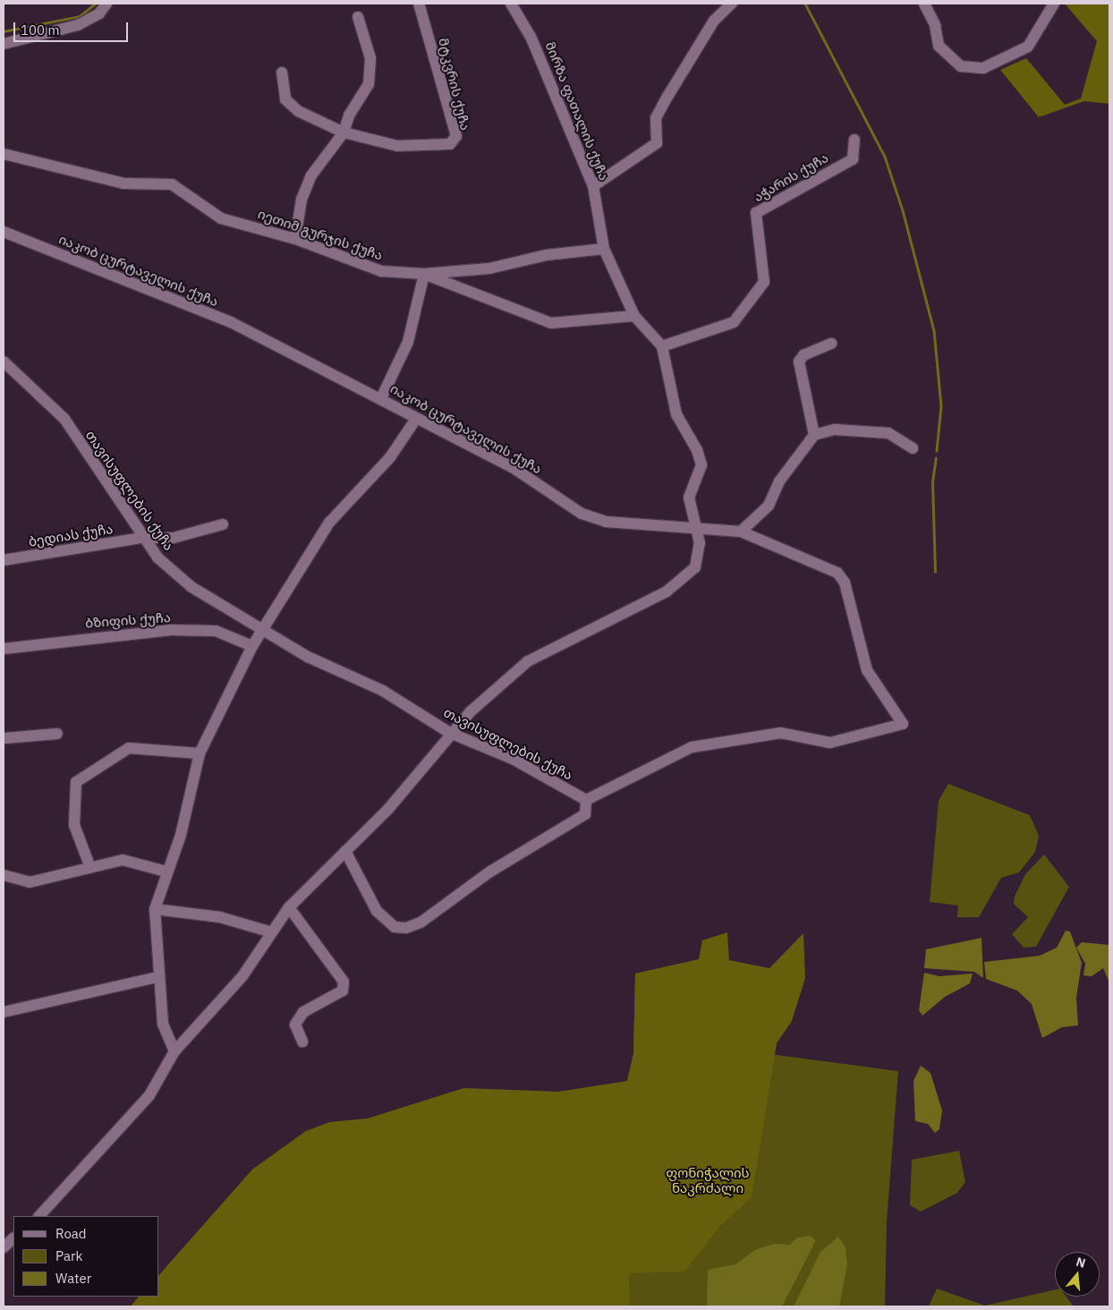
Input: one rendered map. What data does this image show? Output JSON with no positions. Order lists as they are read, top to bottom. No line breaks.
{"streets":{"street":["მტკვრის ქუჩა","მირზა ფათალის ქუჩა","აჭარის ქუჩა","იეთიმ გურჯის ქუჩა","იაკობ ცურტაველის ქუჩა","თავისუფლების ქუჩა","ბედიას ქუჩა","ბზიფის ქუჩა"]},"crossings":[["მირზა ფათალის ქუჩა","აჭარის ქუჩა"],["მირზა ფათალის ქუჩა","იეთიმ გურჯის ქუჩა"],["მირზა ფათალის ქუჩა","იაკობ ცურტაველის ქუჩა"],["მირზა ფათალის ქუჩა","თავისუფლების ქუჩა"],["თავისუფლების ქუჩა","ბედიას ქუჩა"]],"parks":["ფონიჭალის ნაკრძალი"],"legend":["Road","Park","Water"],"scale_bar":"100 m","north":"top"}
